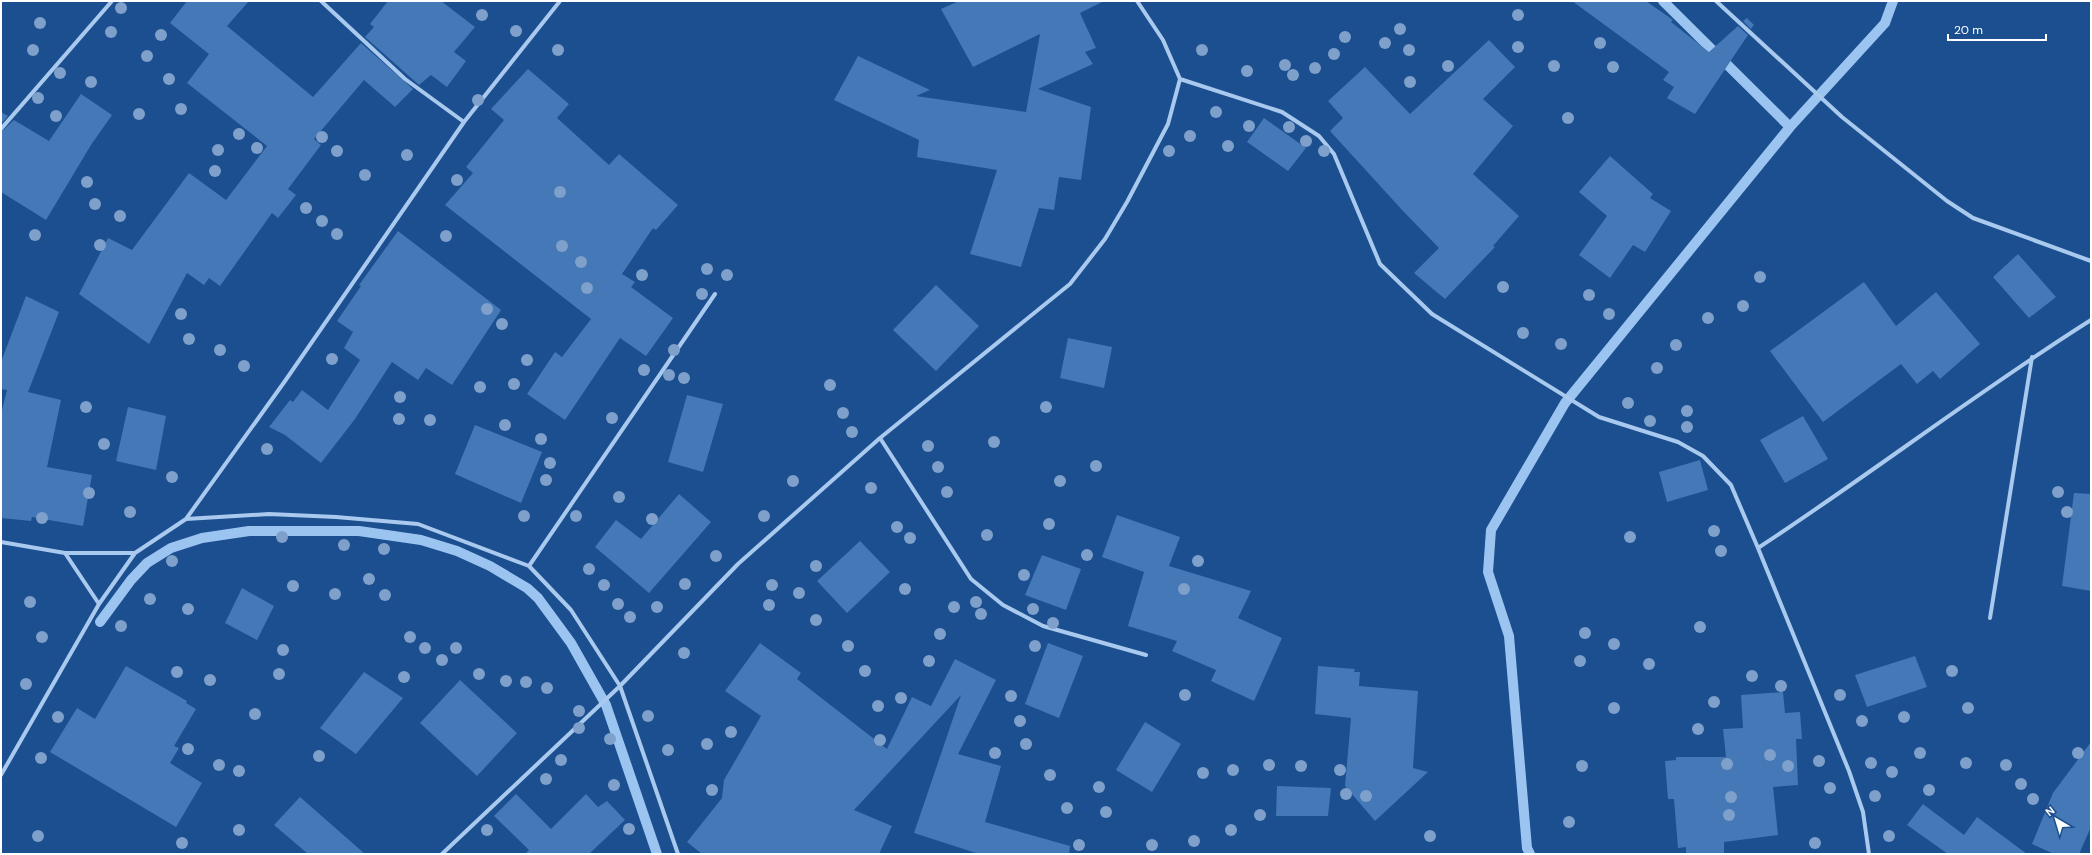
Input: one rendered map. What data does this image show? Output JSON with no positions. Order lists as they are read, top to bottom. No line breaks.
{"scale_bar":"20 m","north":"top left"}
